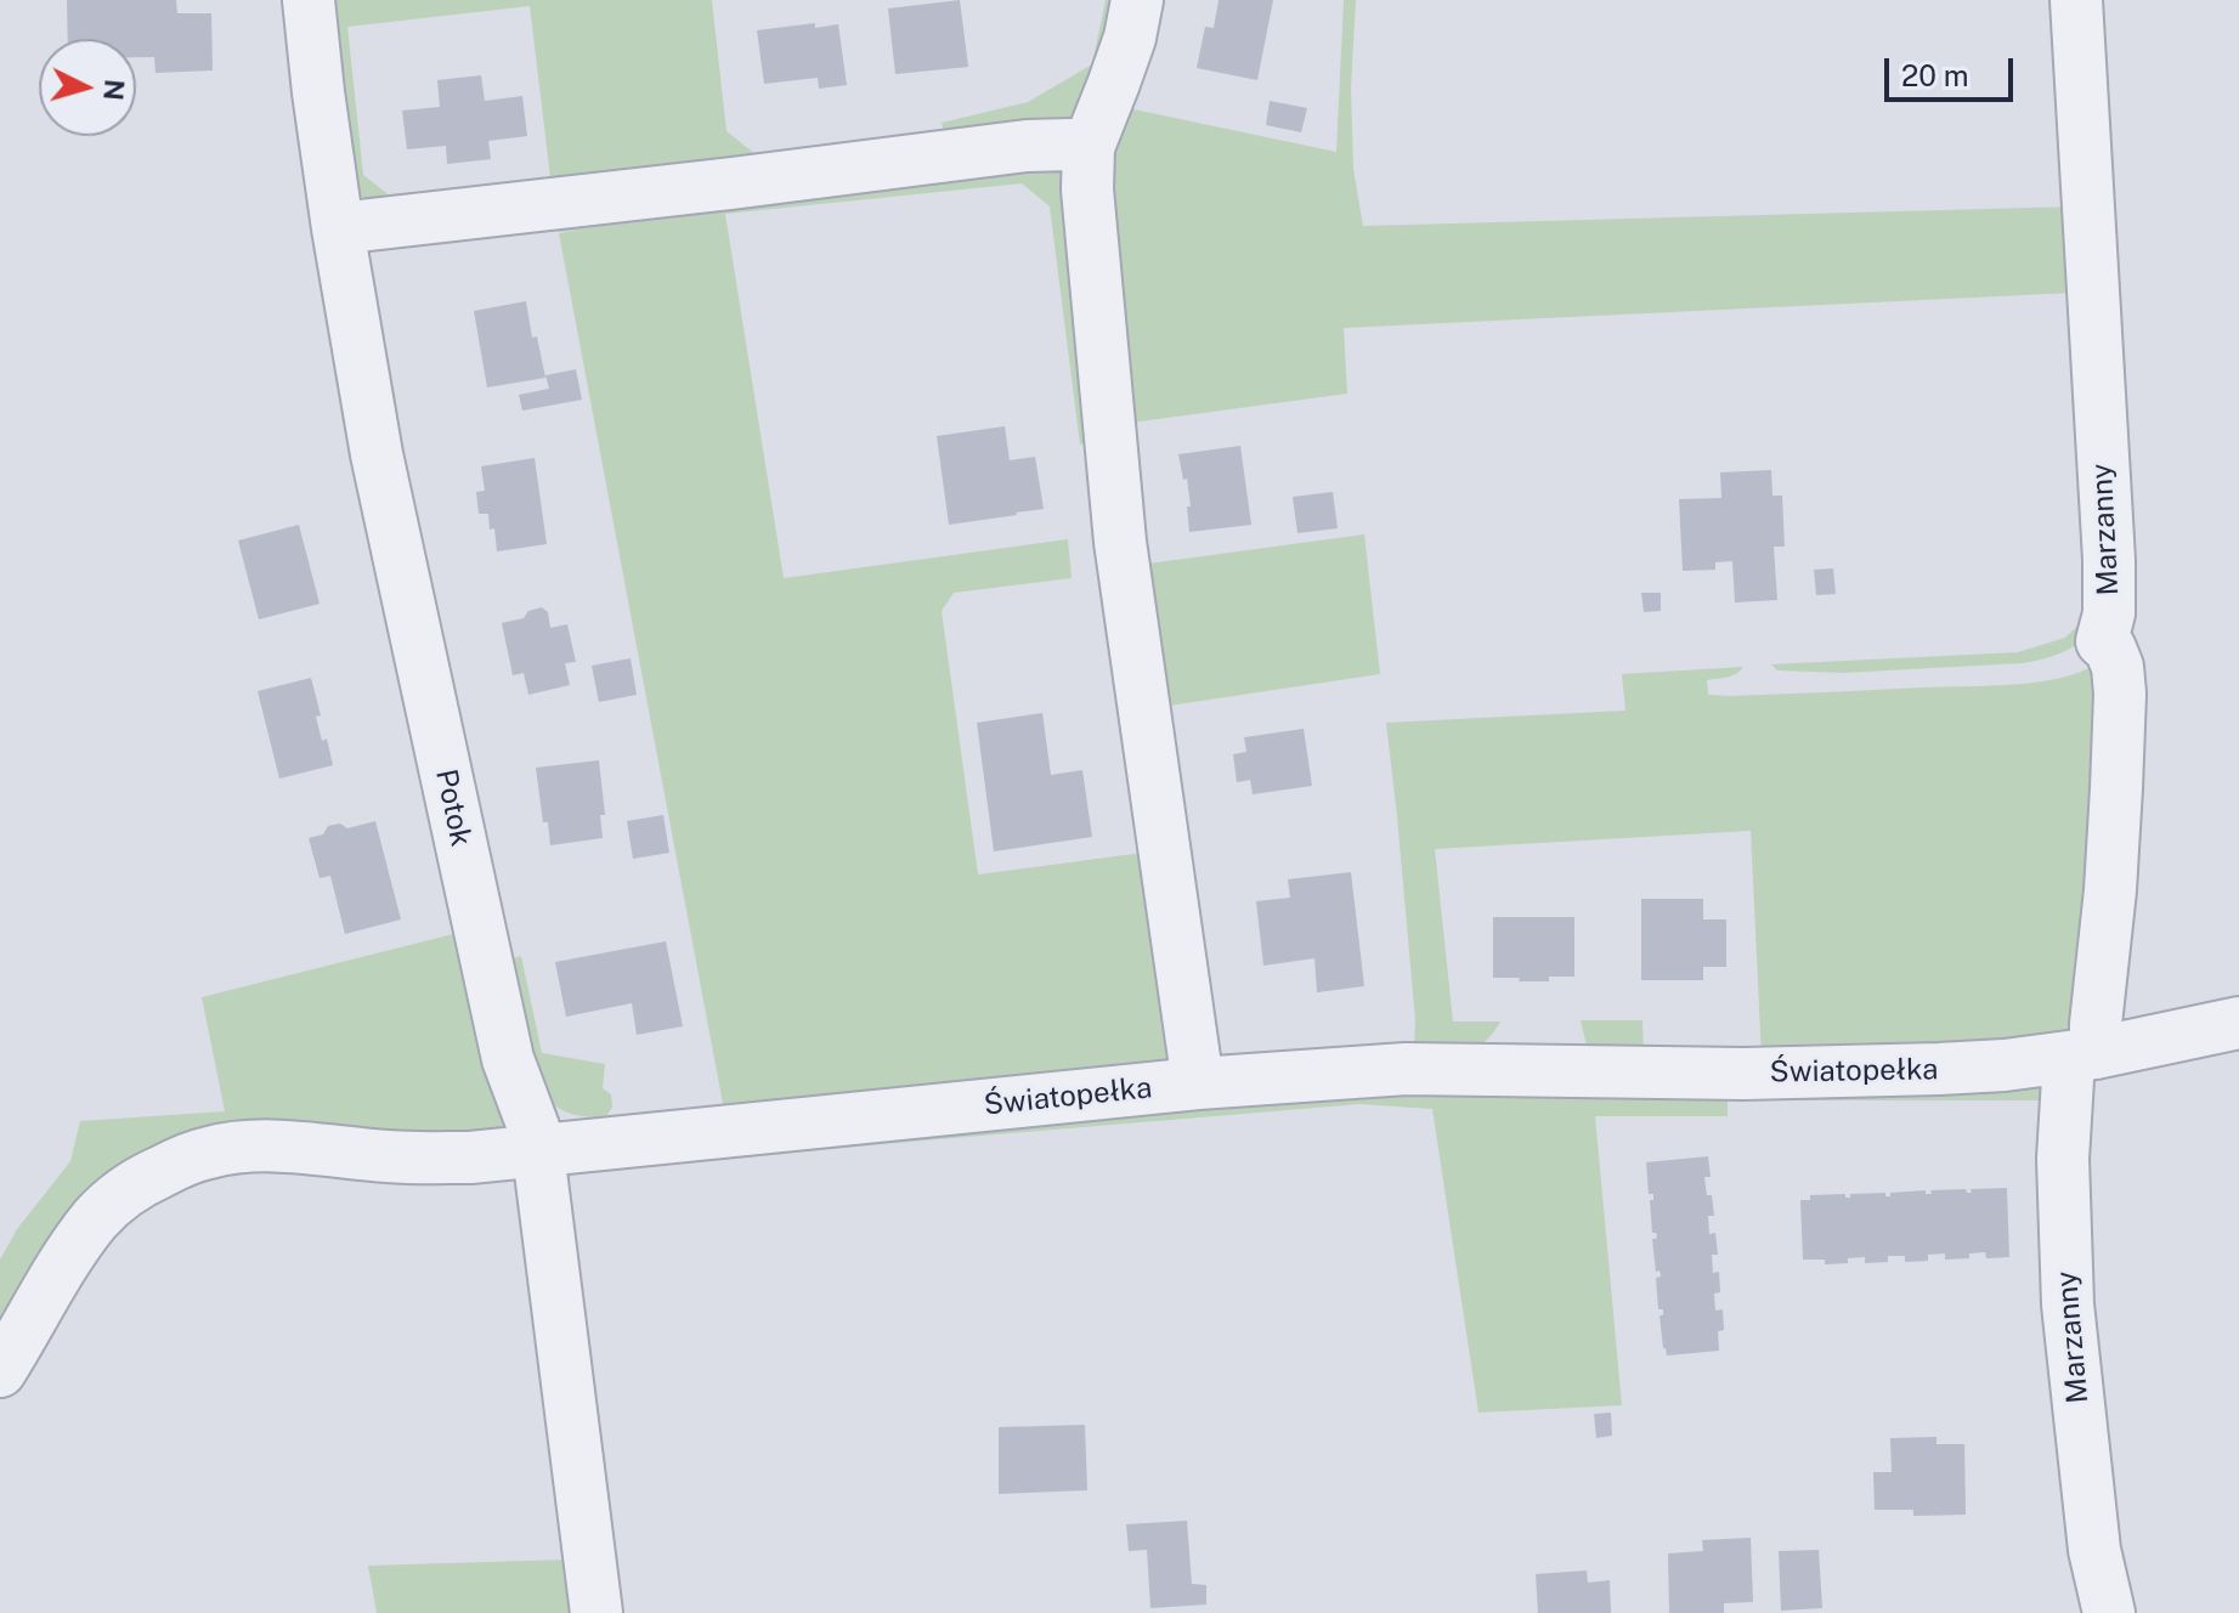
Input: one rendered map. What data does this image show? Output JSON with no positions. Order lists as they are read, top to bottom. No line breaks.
{"streets":{"street":["Marzanny","Potok","Światopełka"]},"crossings":[["Marzanny","Światopełka"],["Potok","Światopełka"]],"scale_bar":"20 m","north":"right"}
